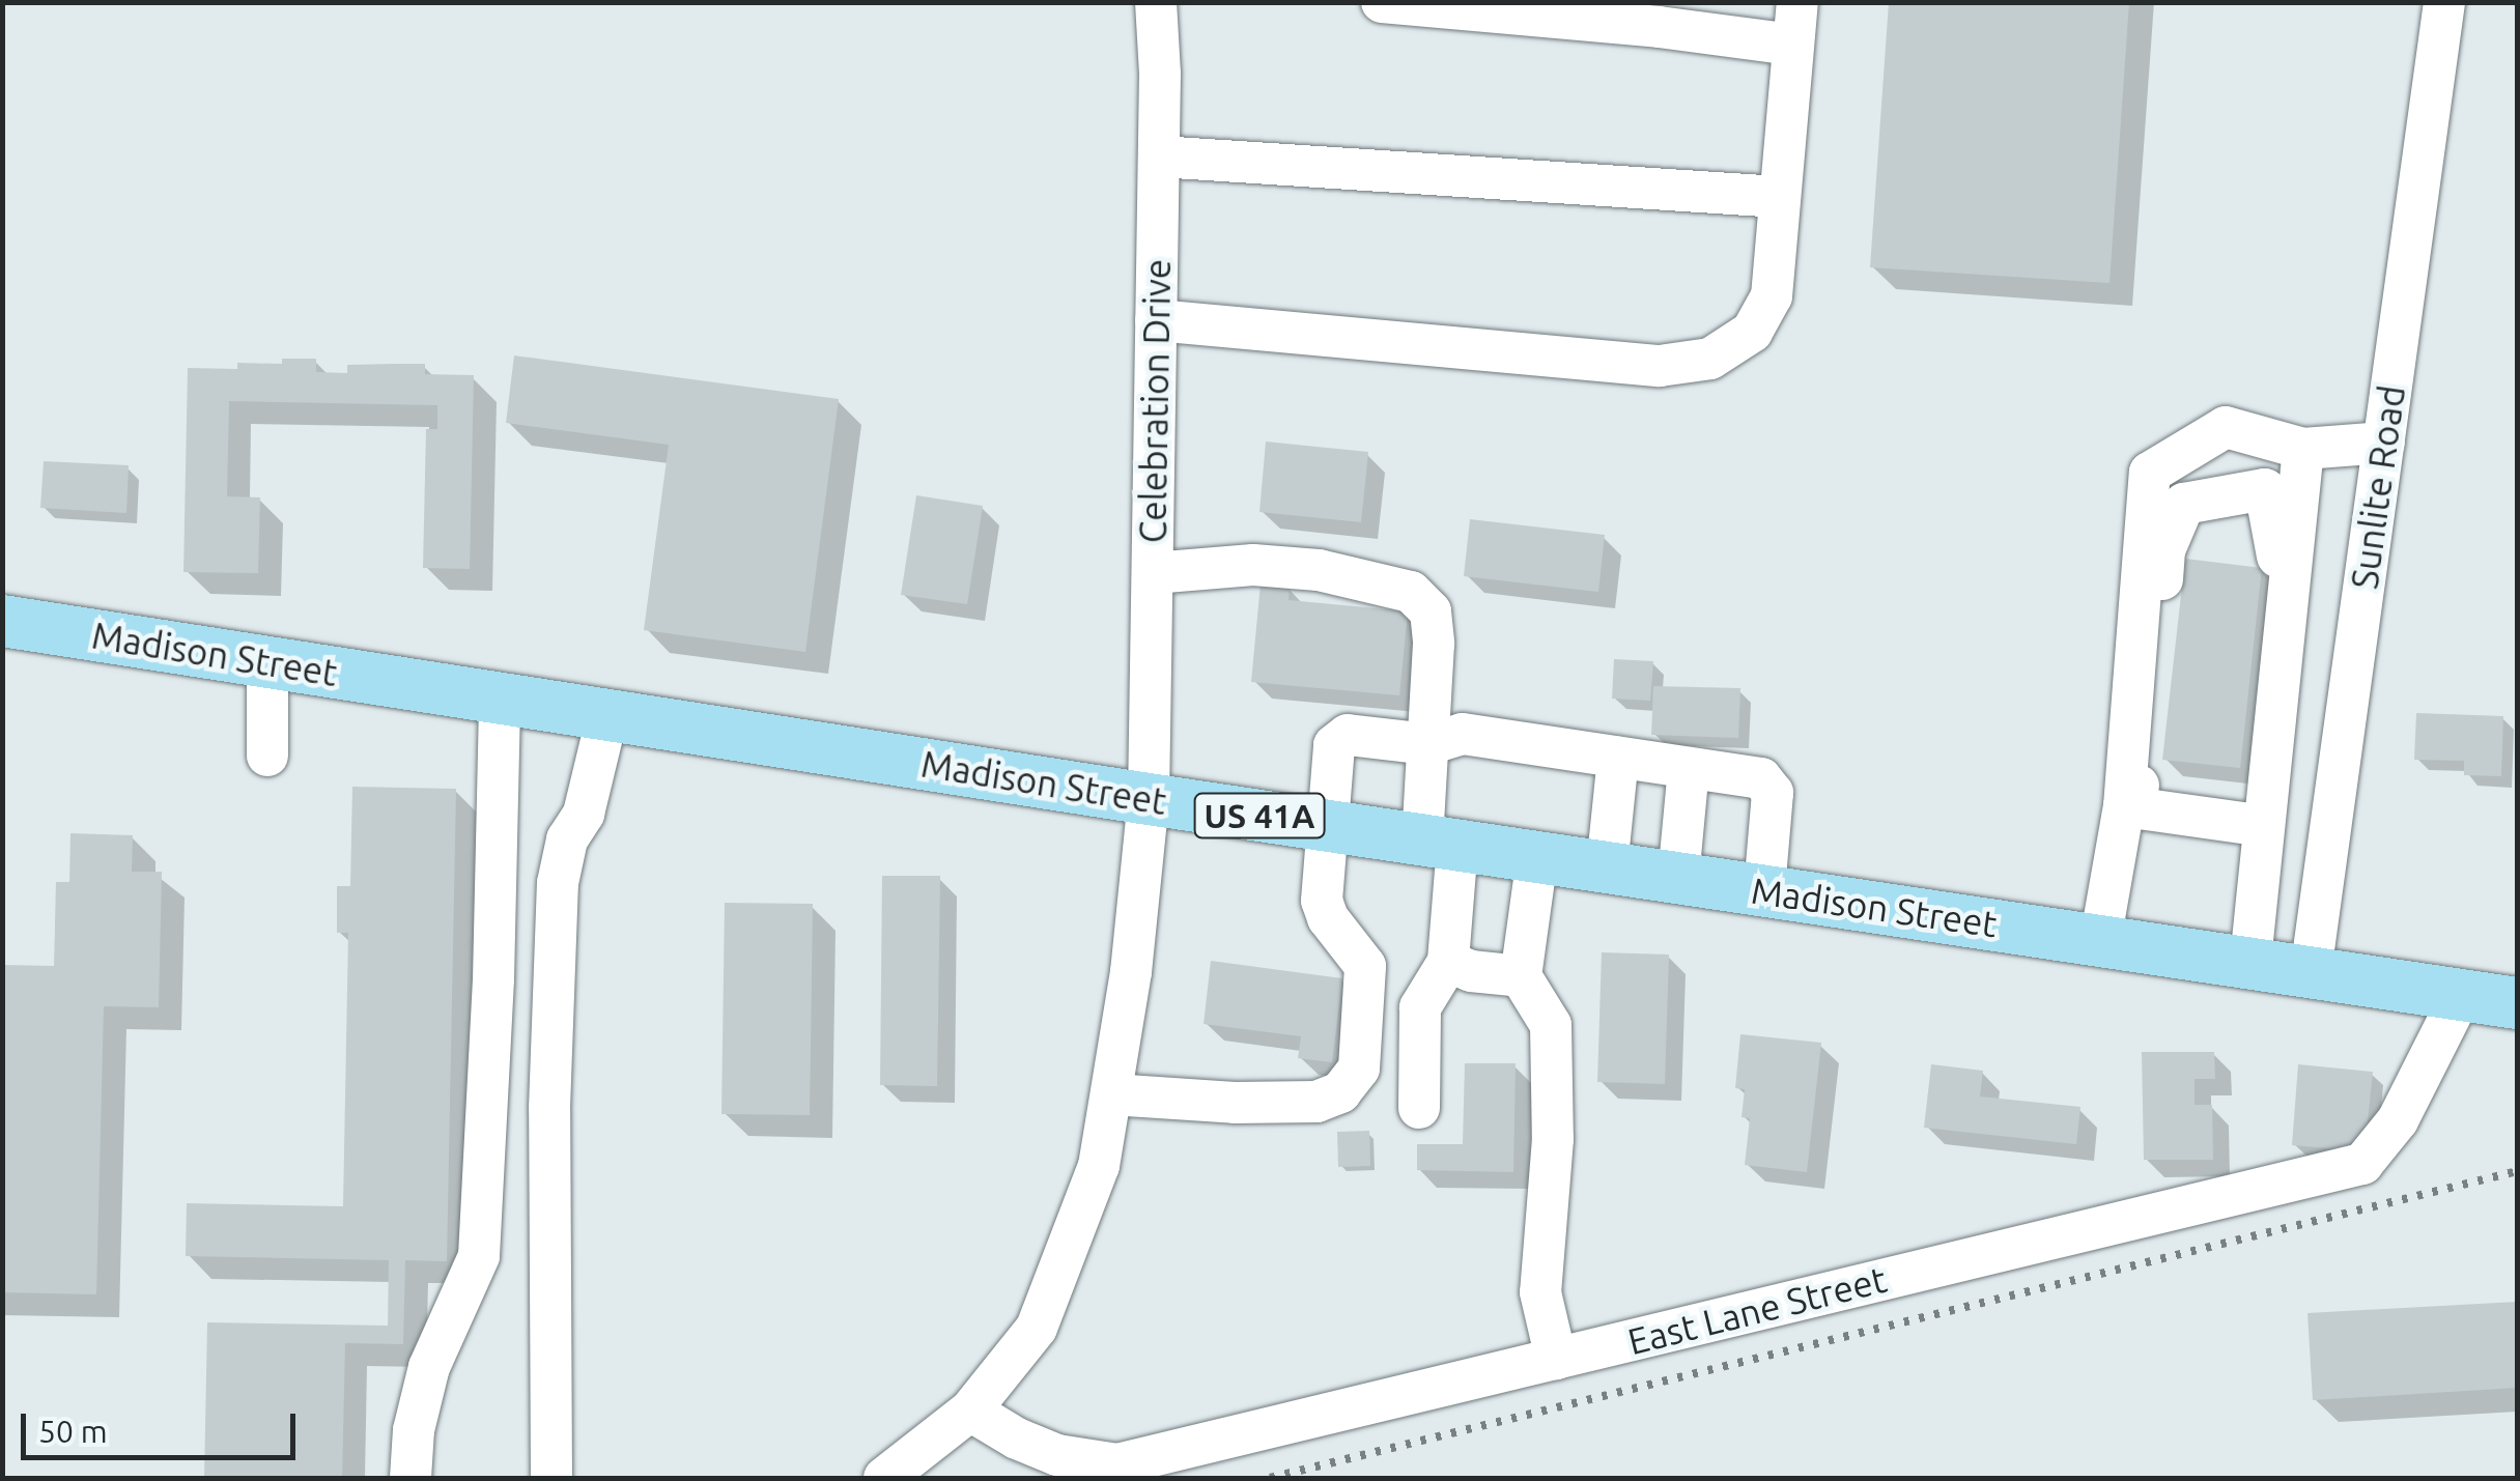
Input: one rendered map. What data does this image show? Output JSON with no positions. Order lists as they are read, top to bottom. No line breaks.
{"streets":{"main road":["Madison Street","US 41A"],"street":["Celebration Drive","Sunlite Road","East Lane Street"]},"crossings":[["Celebration Drive","Madison Street"],["Sunlite Road","Madison Street"],["Madison Street","East Lane Street"]],"scale_bar":"50 m"}
